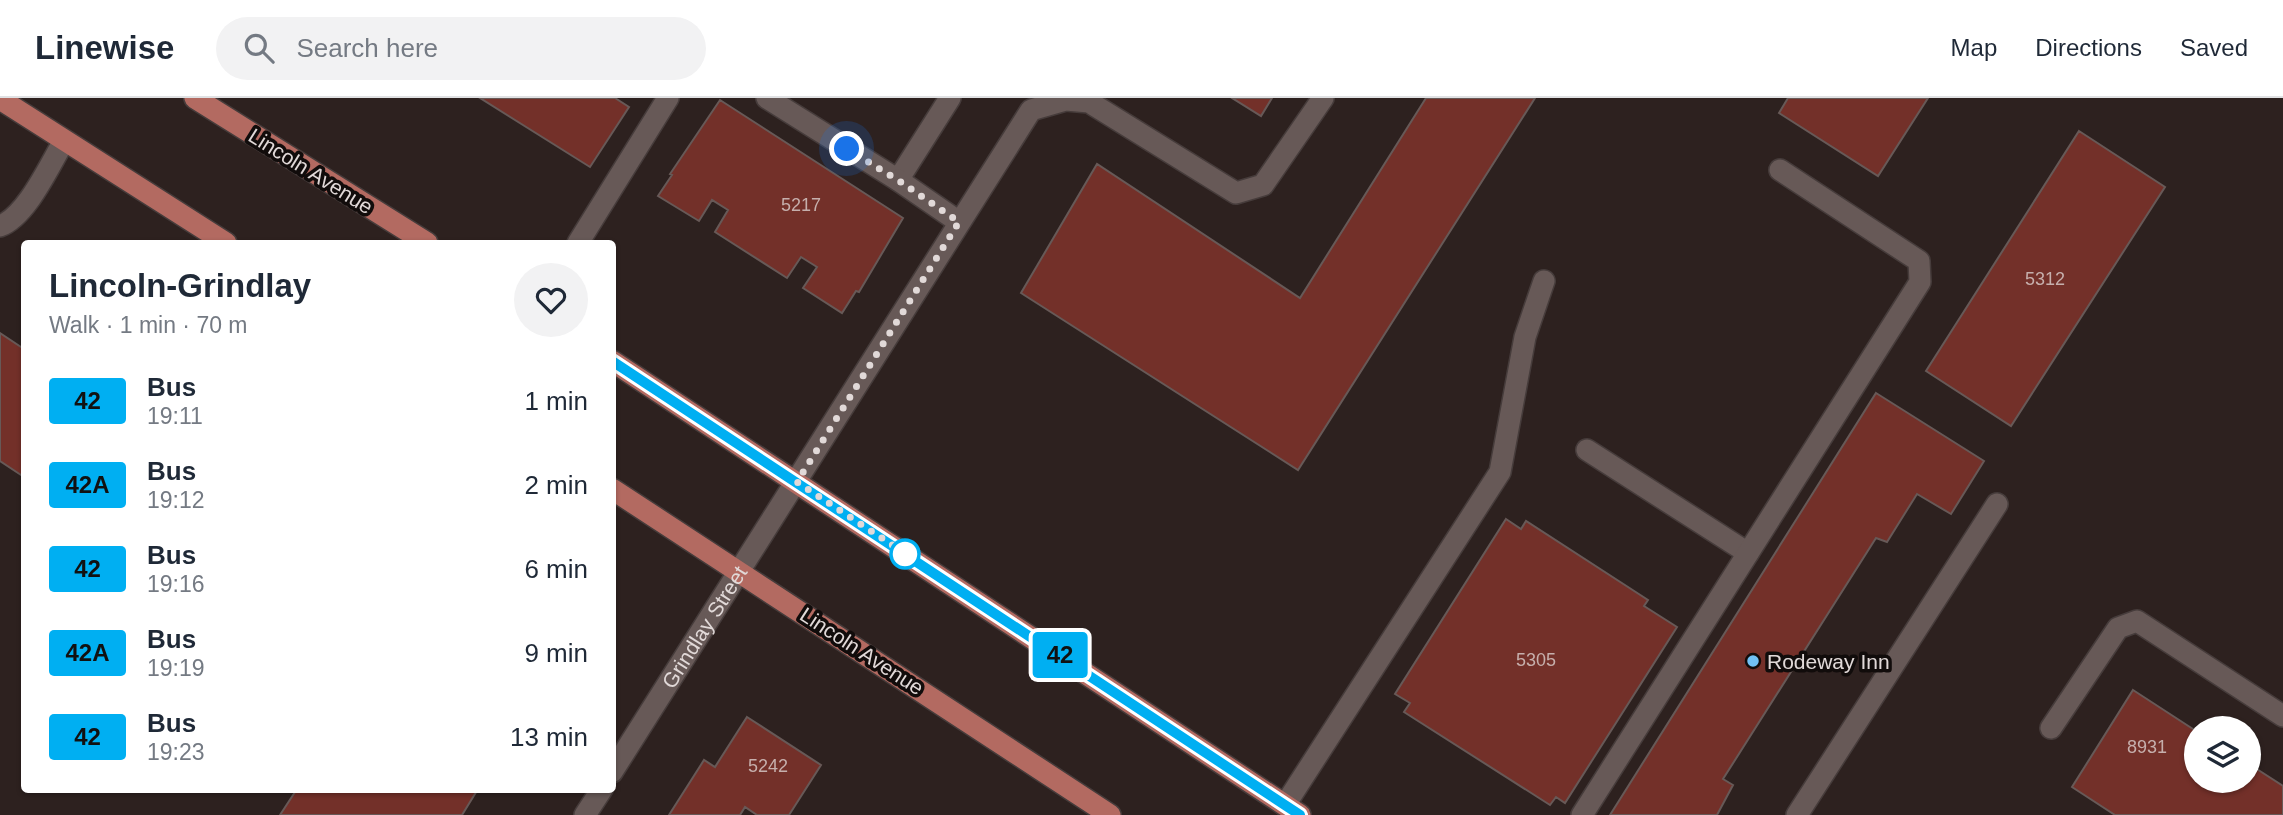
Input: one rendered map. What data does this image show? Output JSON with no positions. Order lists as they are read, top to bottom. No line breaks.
{"streets":{"main road":["Lincoln Avenue"],"street":["Grindlay Street"]},"crossings":[["Lincoln Avenue","Grindlay Street"]],"places":["Rodeway Inn"],"lines":["bus line 42"],"house_numbers":["5217","5312","5305","8931","5242"],"page":{"header":"Linewise","search":"Search here","nav":["Map","Directions","Saved"],"on_map":"42","heading":["Lincoln-Grindlay","Walk · 1 min · 70 m"],"list":[{"mark":"42","name":"Bus","note":"19:11","value":"1 min"},{"mark":"42A","name":"Bus","note":"19:12","value":"2 min"},{"mark":"42","name":"Bus","note":"19:16","value":"6 min"},{"mark":"42A","name":"Bus","note":"19:19","value":"9 min"},{"mark":"42","name":"Bus","note":"19:23","value":"13 min"}]}}
